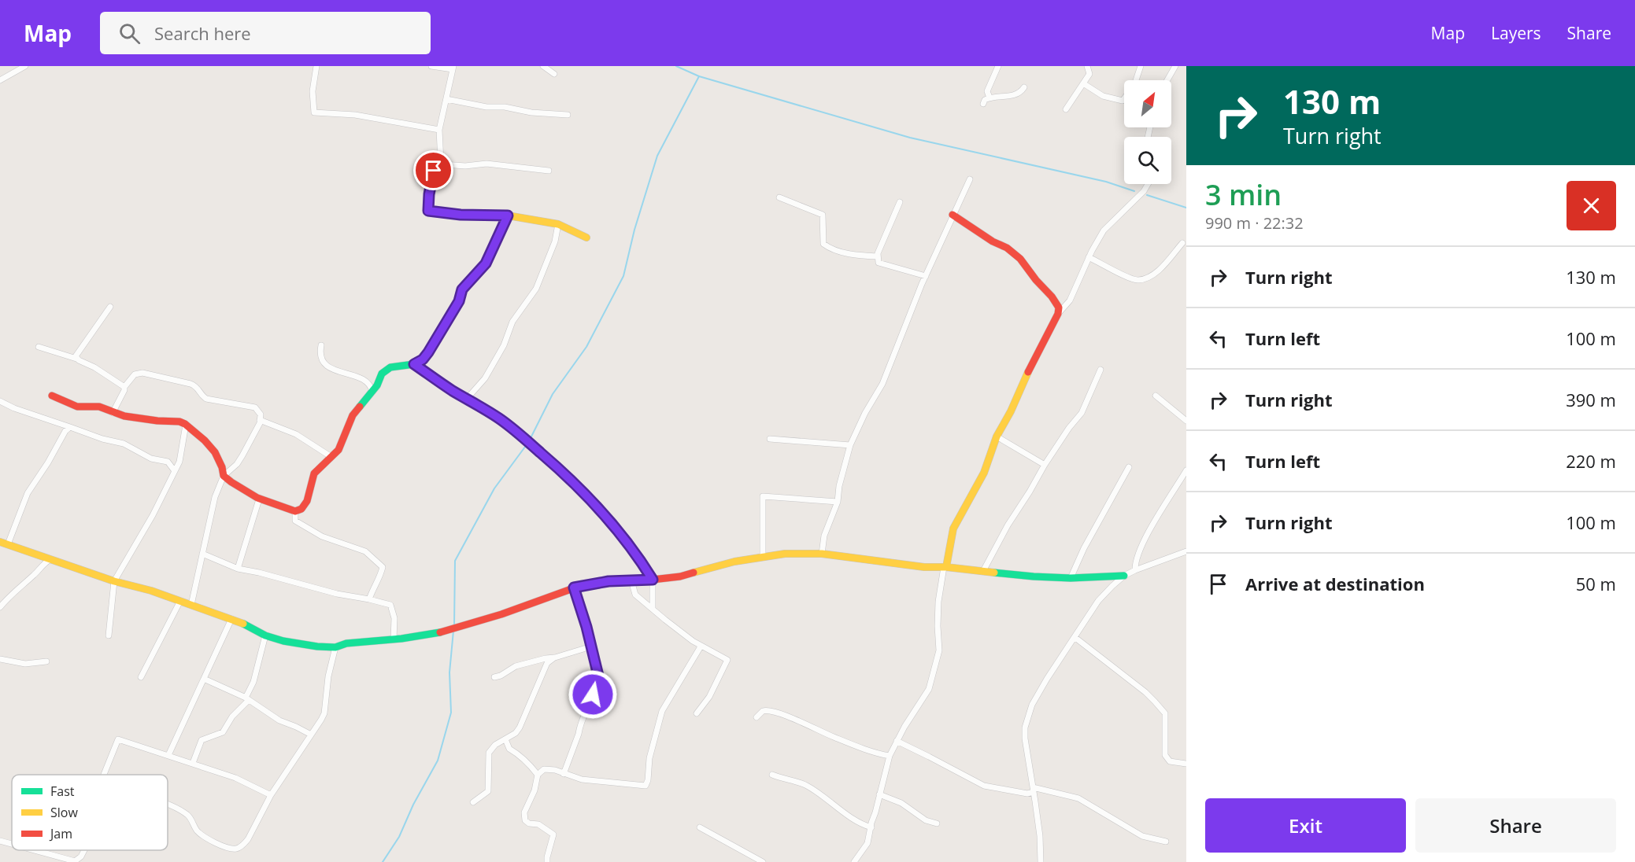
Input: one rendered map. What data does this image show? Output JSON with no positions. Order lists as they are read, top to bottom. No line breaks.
{"legend":["Fast","Slow","Jam"],"north":"top right","page":{"header":"Map","search":"Search here","nav":["Map","Layers","Share"],"turn":["130 m","Turn right"],"heading":["3 min","990 m · 22:32"],"list":[{"name":"Turn right","value":"130 m"},{"name":"Turn left","value":"100 m"},{"name":"Turn right","value":"390 m"},{"name":"Turn left","value":"220 m"},{"name":"Turn right","value":"100 m"},{"name":"Arrive at destination","value":"50 m"}],"buttons":["Exit","Share"]}}
